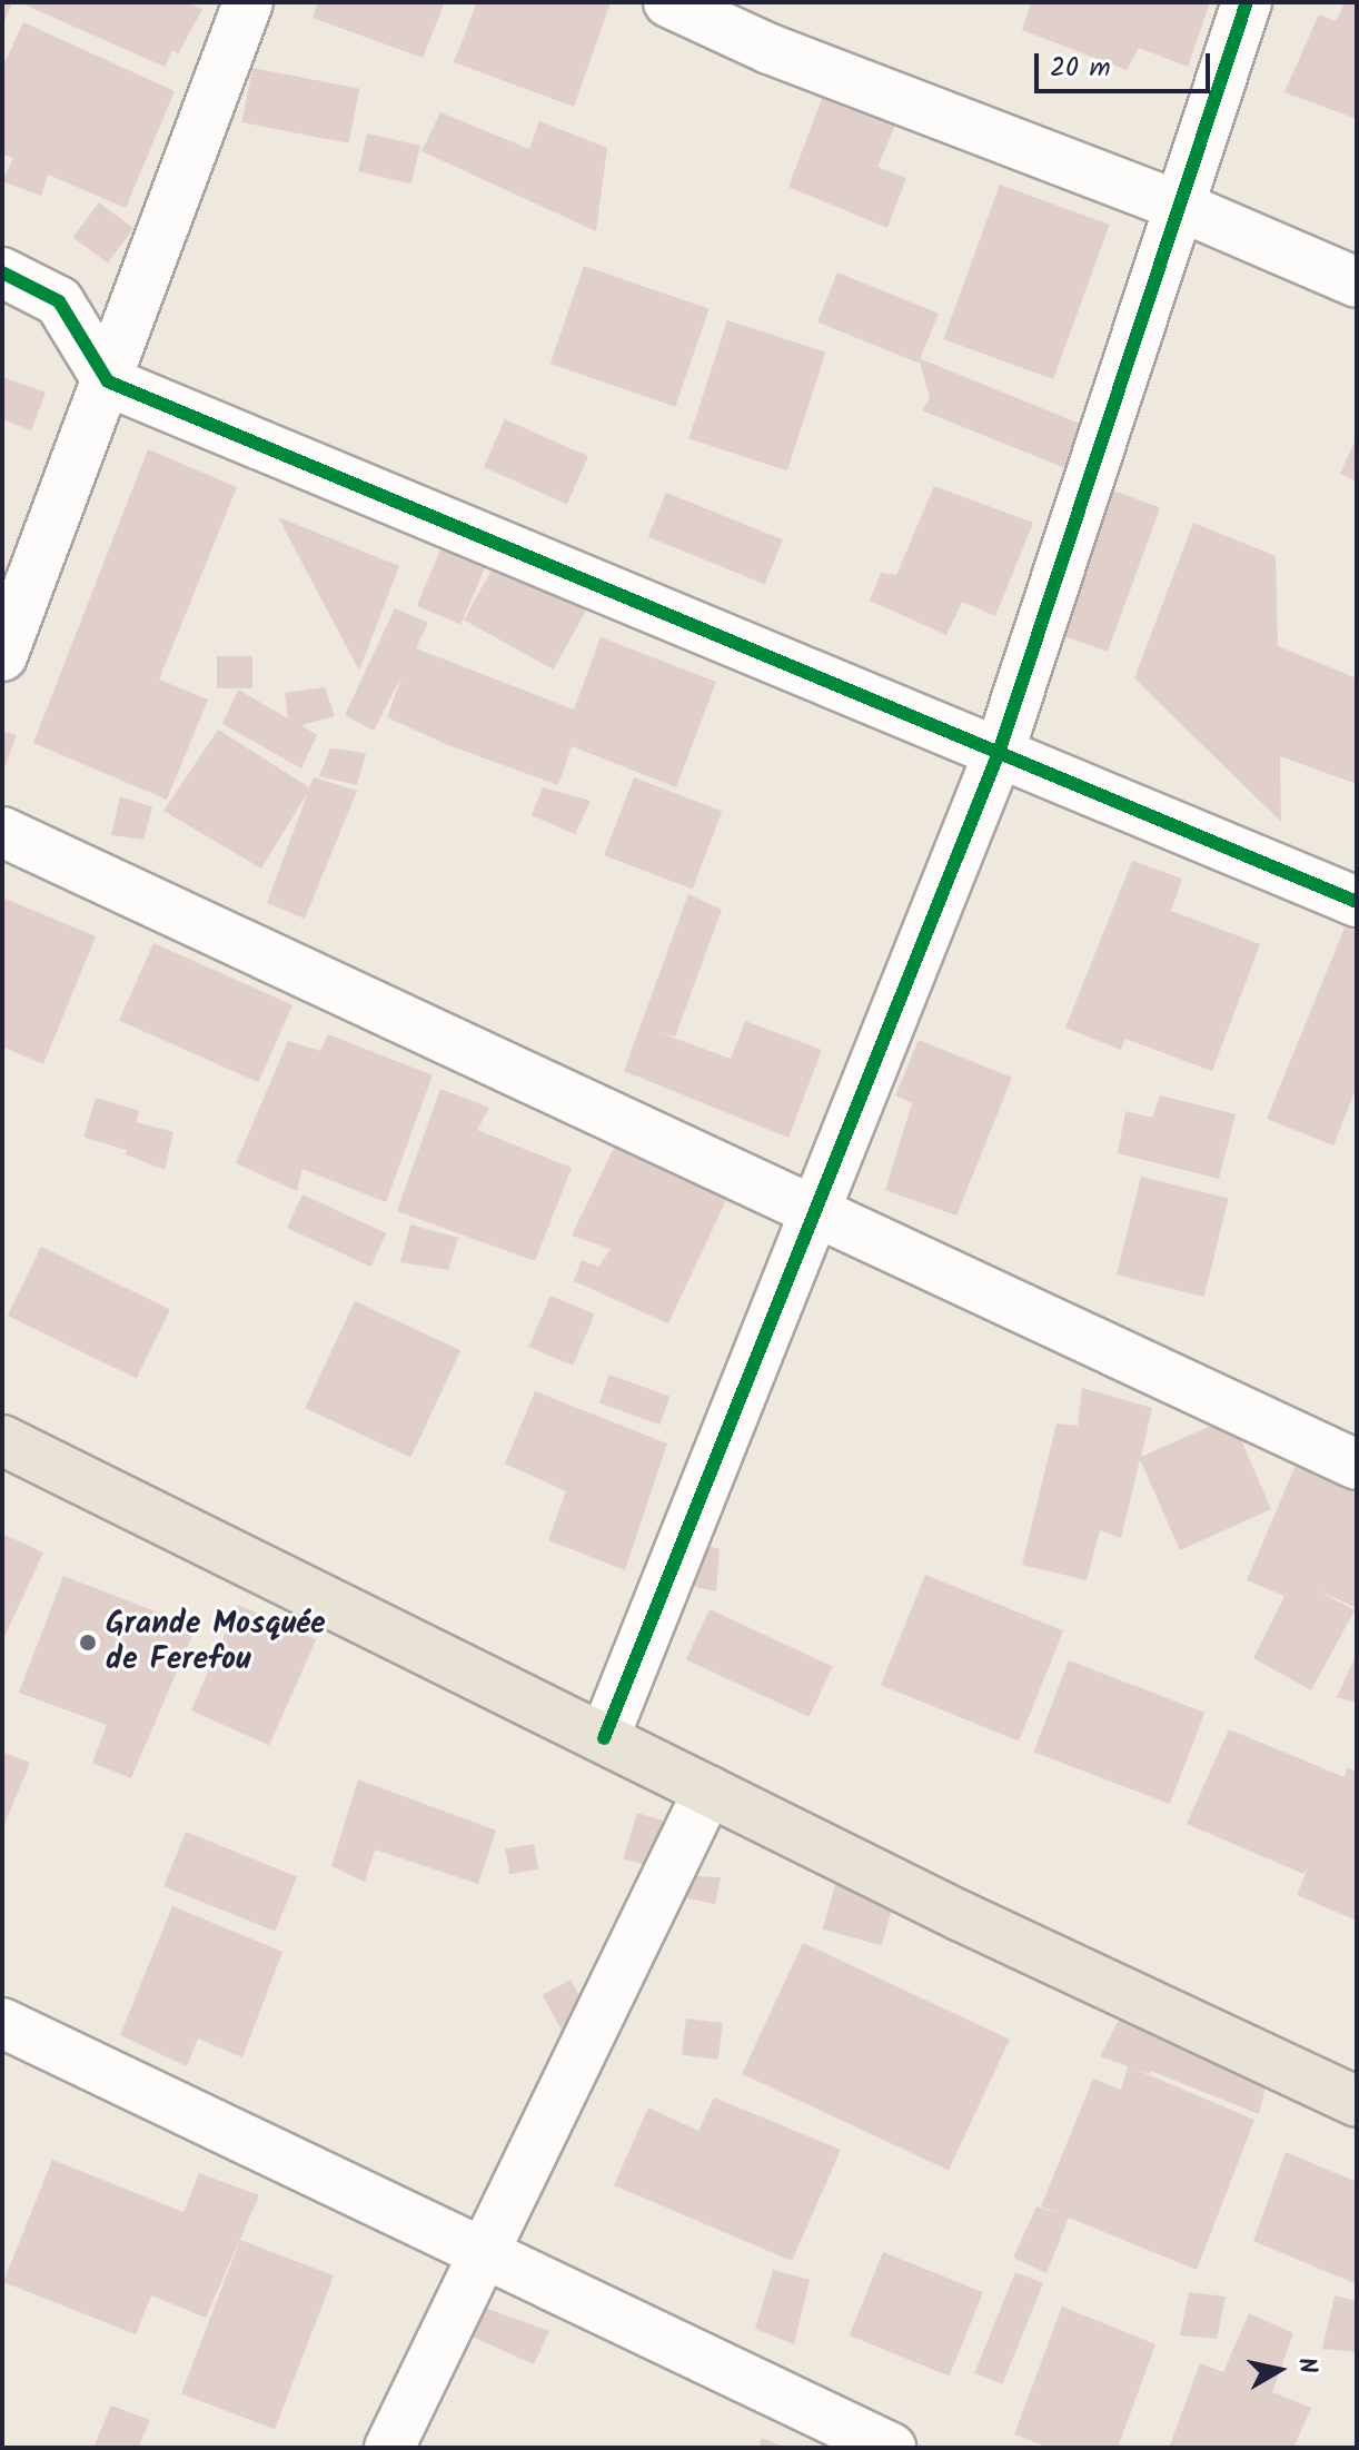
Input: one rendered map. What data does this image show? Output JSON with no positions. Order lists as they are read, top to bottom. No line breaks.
{"places":["Grande Mosquée de Ferefou"],"scale_bar":"20 m","north":"right"}
